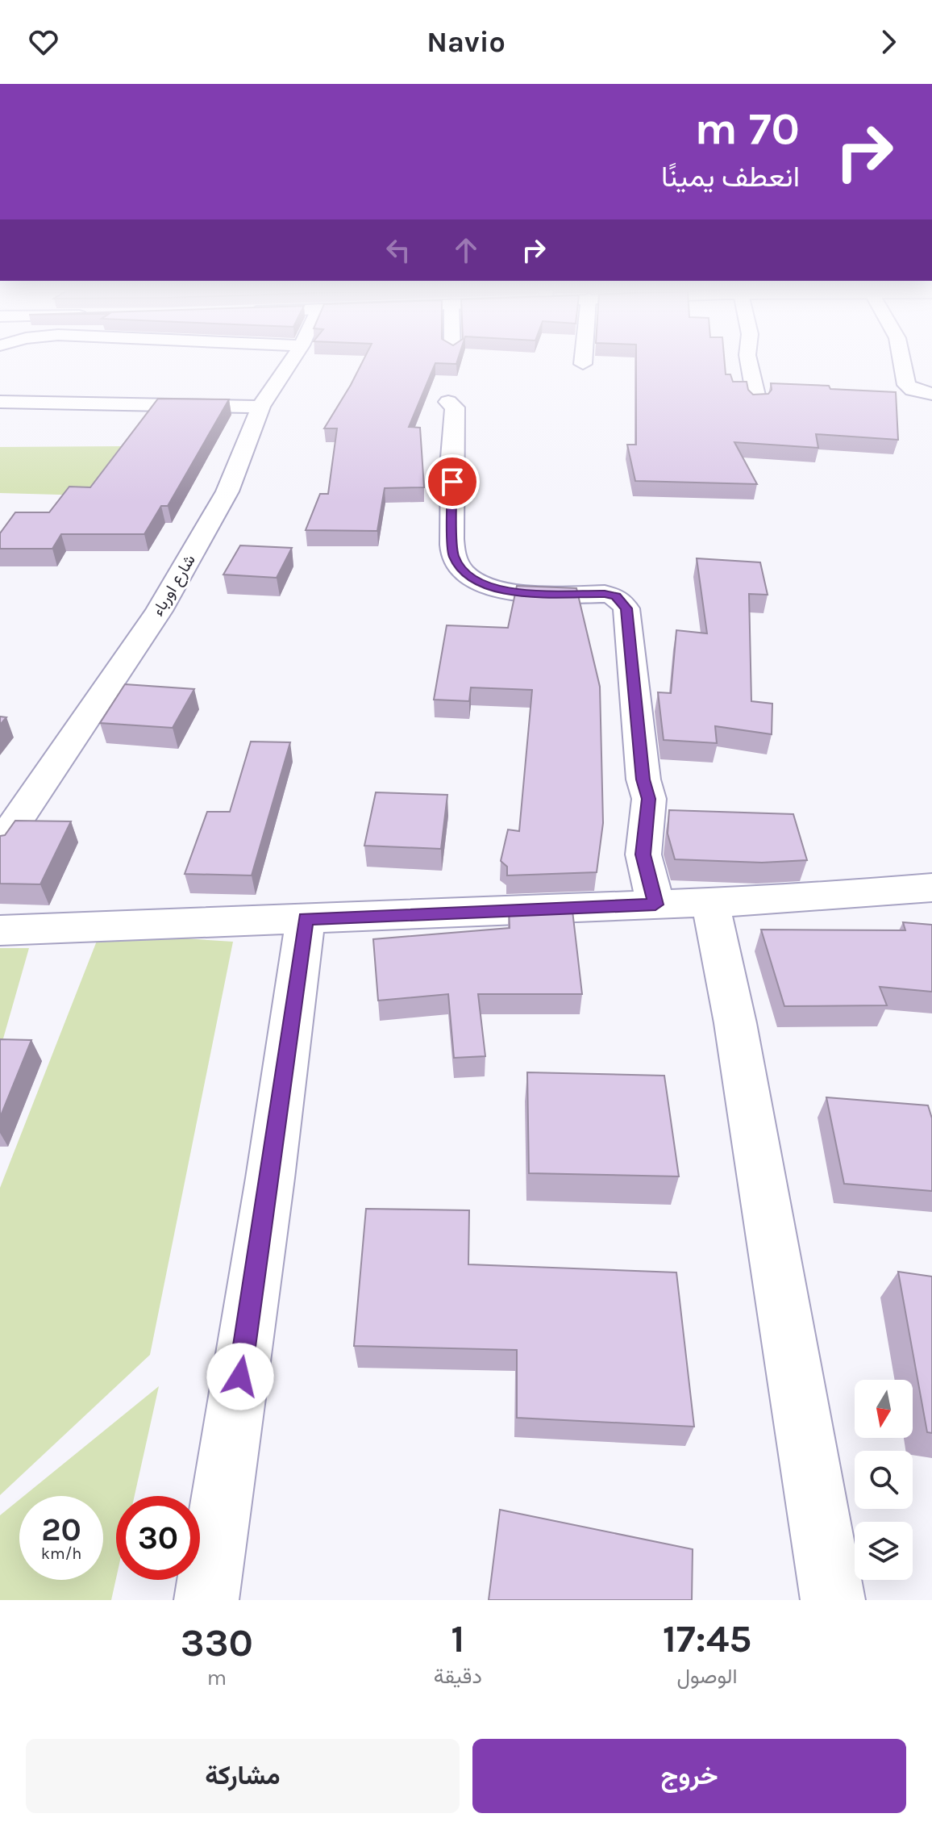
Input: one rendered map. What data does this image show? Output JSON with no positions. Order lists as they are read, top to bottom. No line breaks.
{"streets":{"street":["شارع اورباء"]},"north":"bottom","page":{"header":"Navio","turn":["70 m","انعطف يمينًا"],"speed":"20 km/h","limit":"30","eta":["17:45","الوصول","1","دقيقة","330","m"],"buttons":["خروج","مشاركة"]}}
